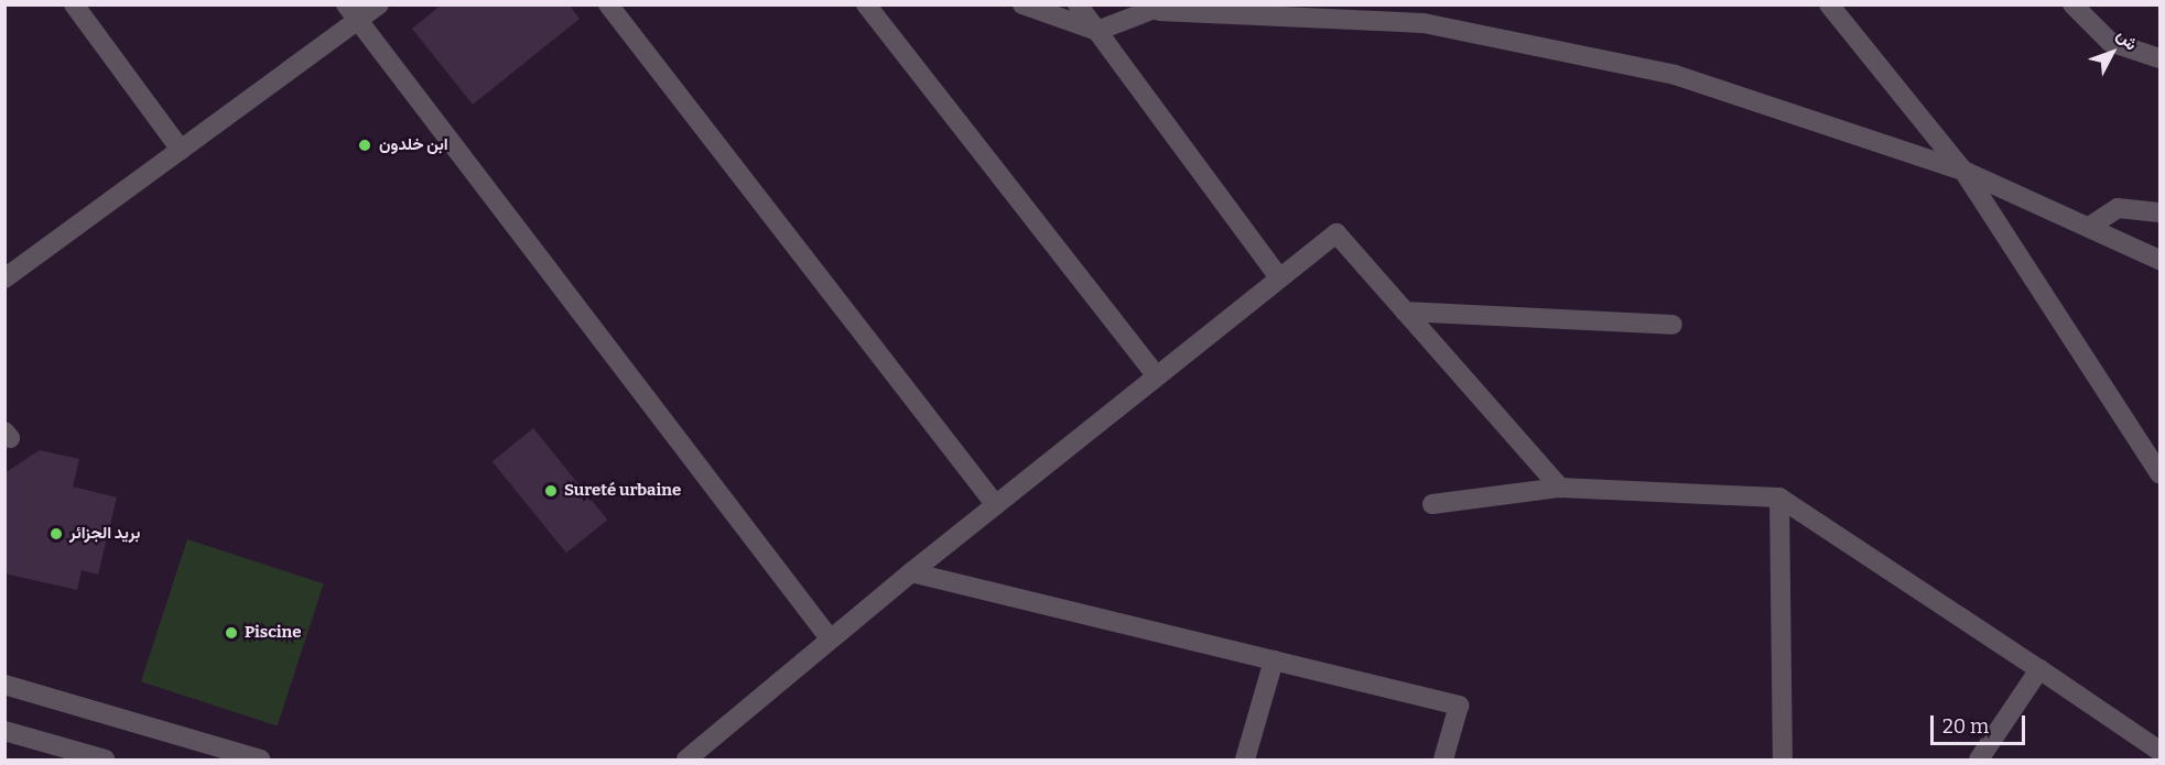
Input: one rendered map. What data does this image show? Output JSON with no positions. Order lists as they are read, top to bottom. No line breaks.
{"places":["ابن خلدون","Sureté urbaine","بريد الجزائر","Piscine"],"scale_bar":"20 m","north":"top right"}
